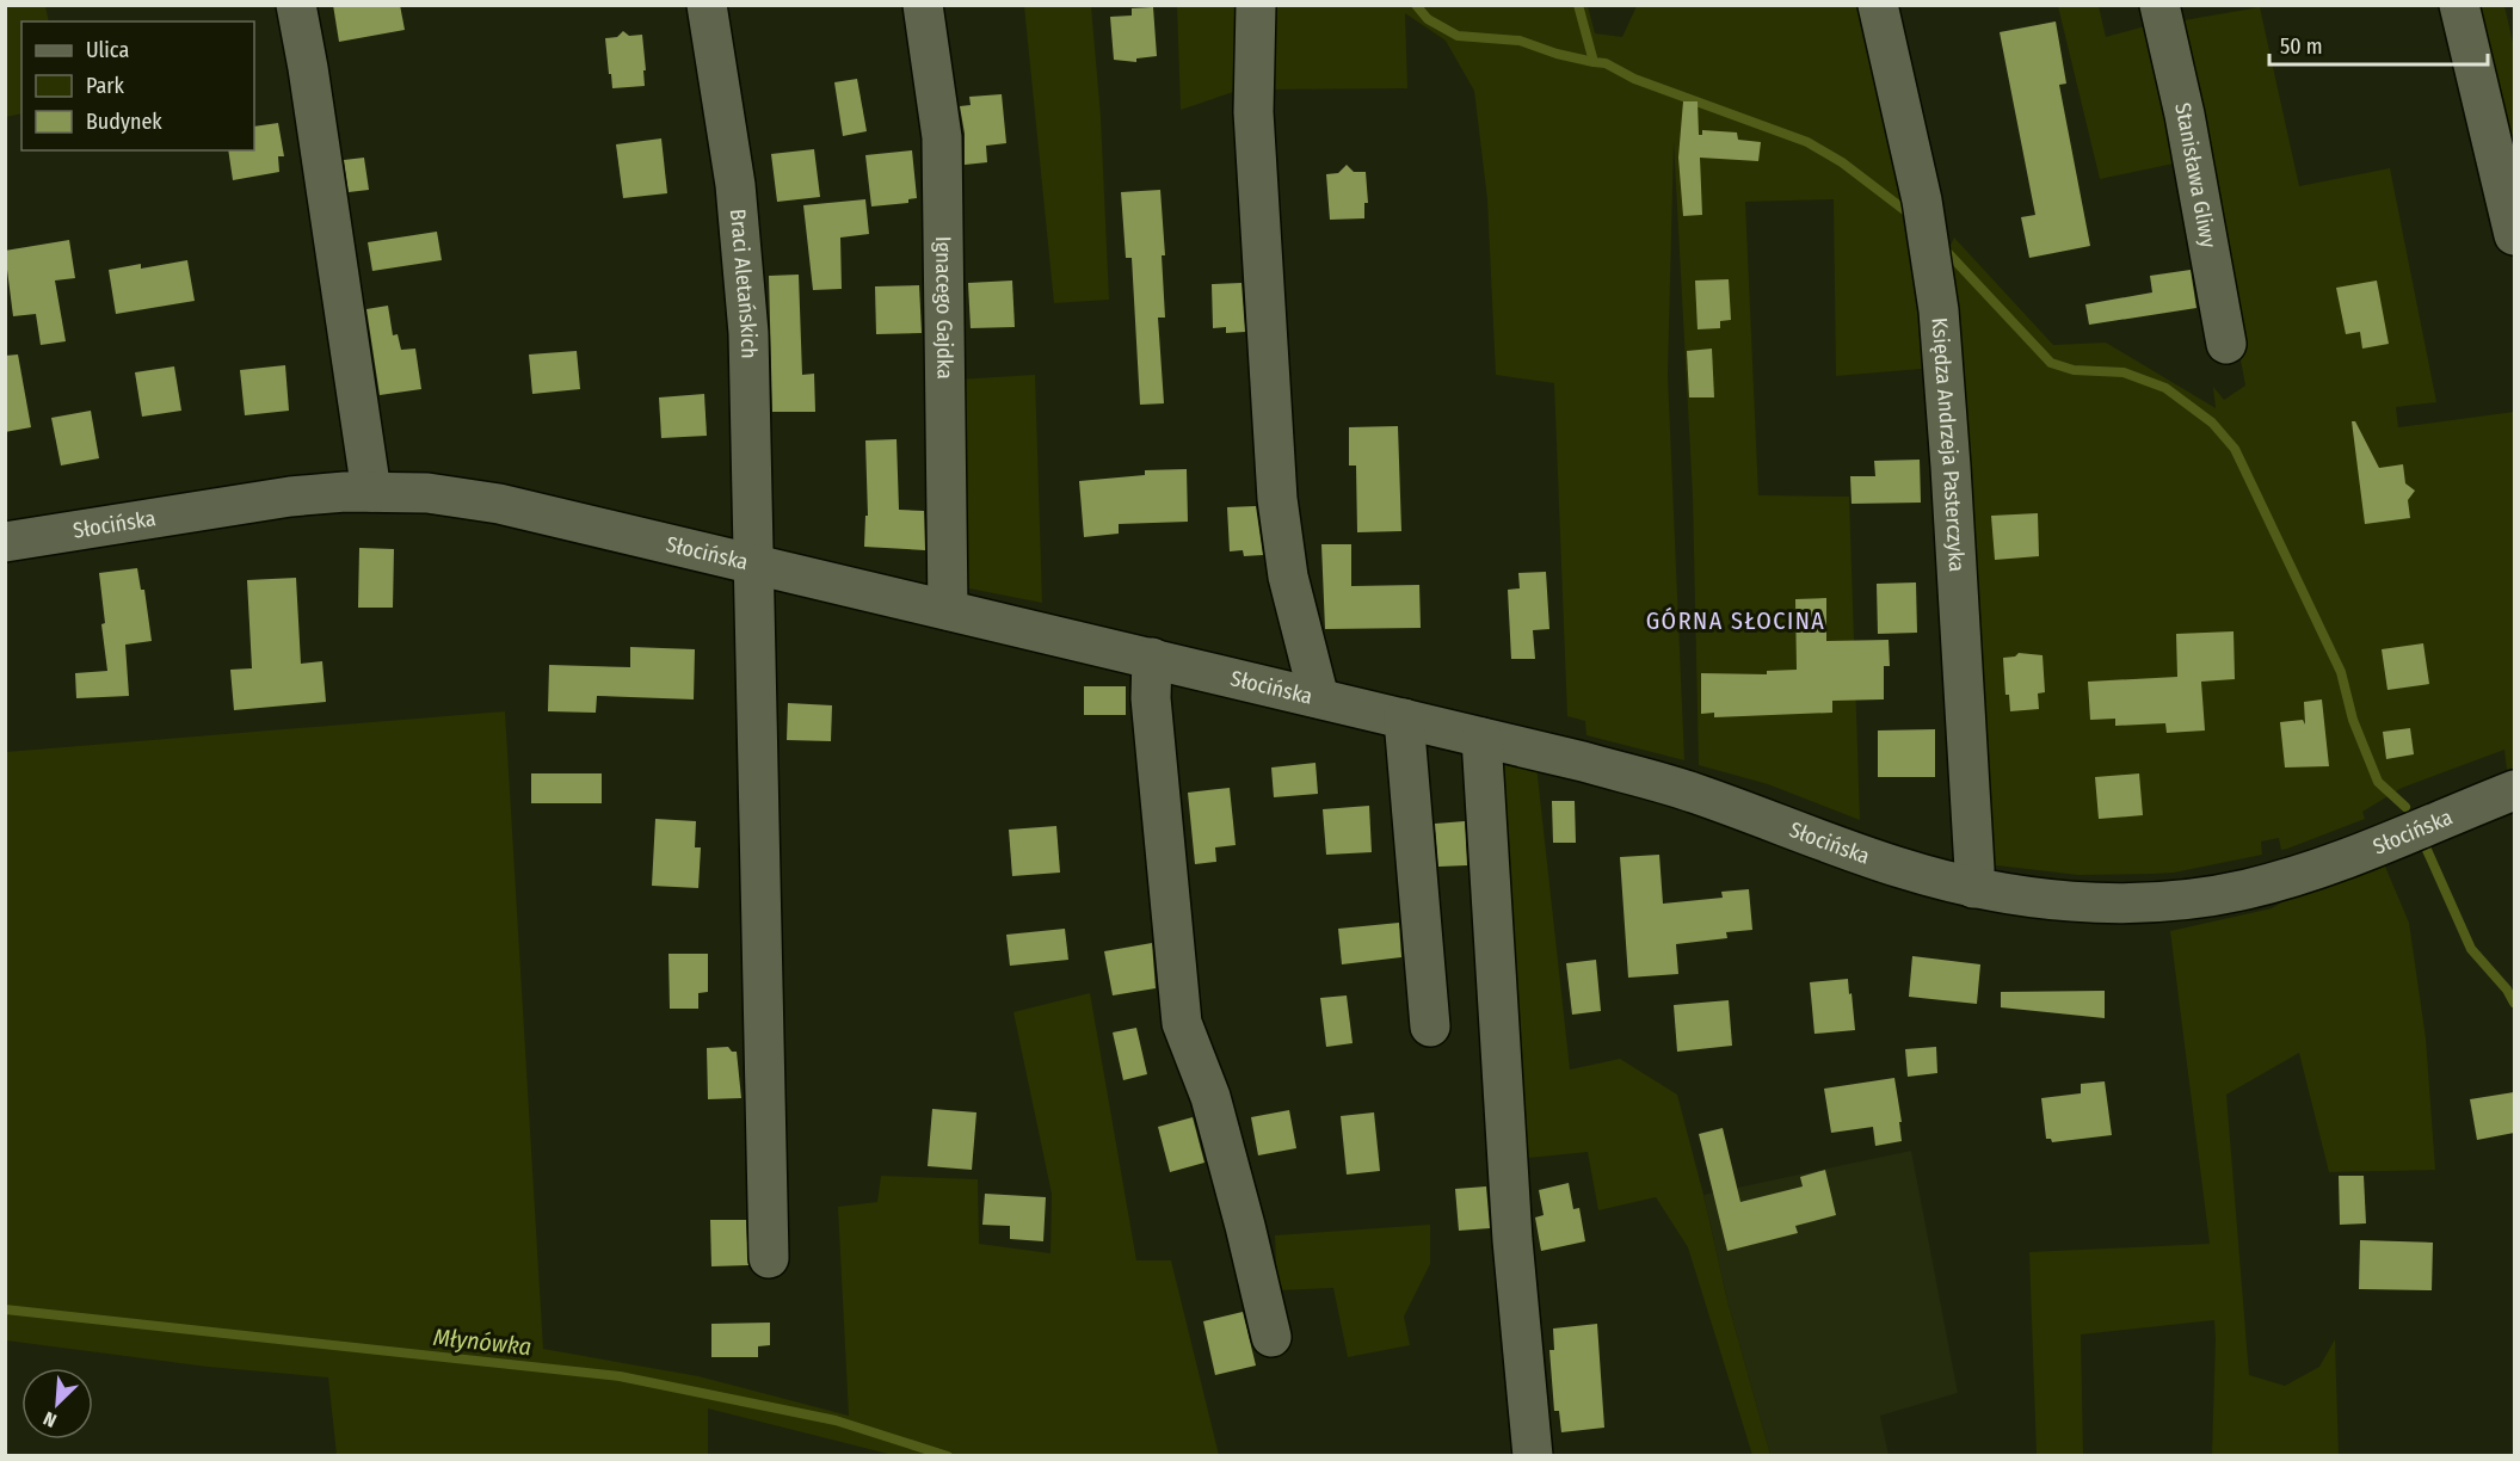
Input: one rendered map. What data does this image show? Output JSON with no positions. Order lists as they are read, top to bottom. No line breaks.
{"streets":{"street":["Stanisława Gliwy","Braci Aletańskich","Ignacego Gajdka","Księdza Andrzeja Pasterczyka","Słocińska"]},"crossings":[["Braci Aletańskich","Słocińska"],["Ignacego Gajdka","Słocińska"],["Księdza Andrzeja Pasterczyka","Słocińska"]],"districts":["GÓRNA SŁOCINA"],"water":["Młynówka"],"legend":["Ulica","Park","Budynek"],"scale_bar":"50 m","north":"bottom left"}
